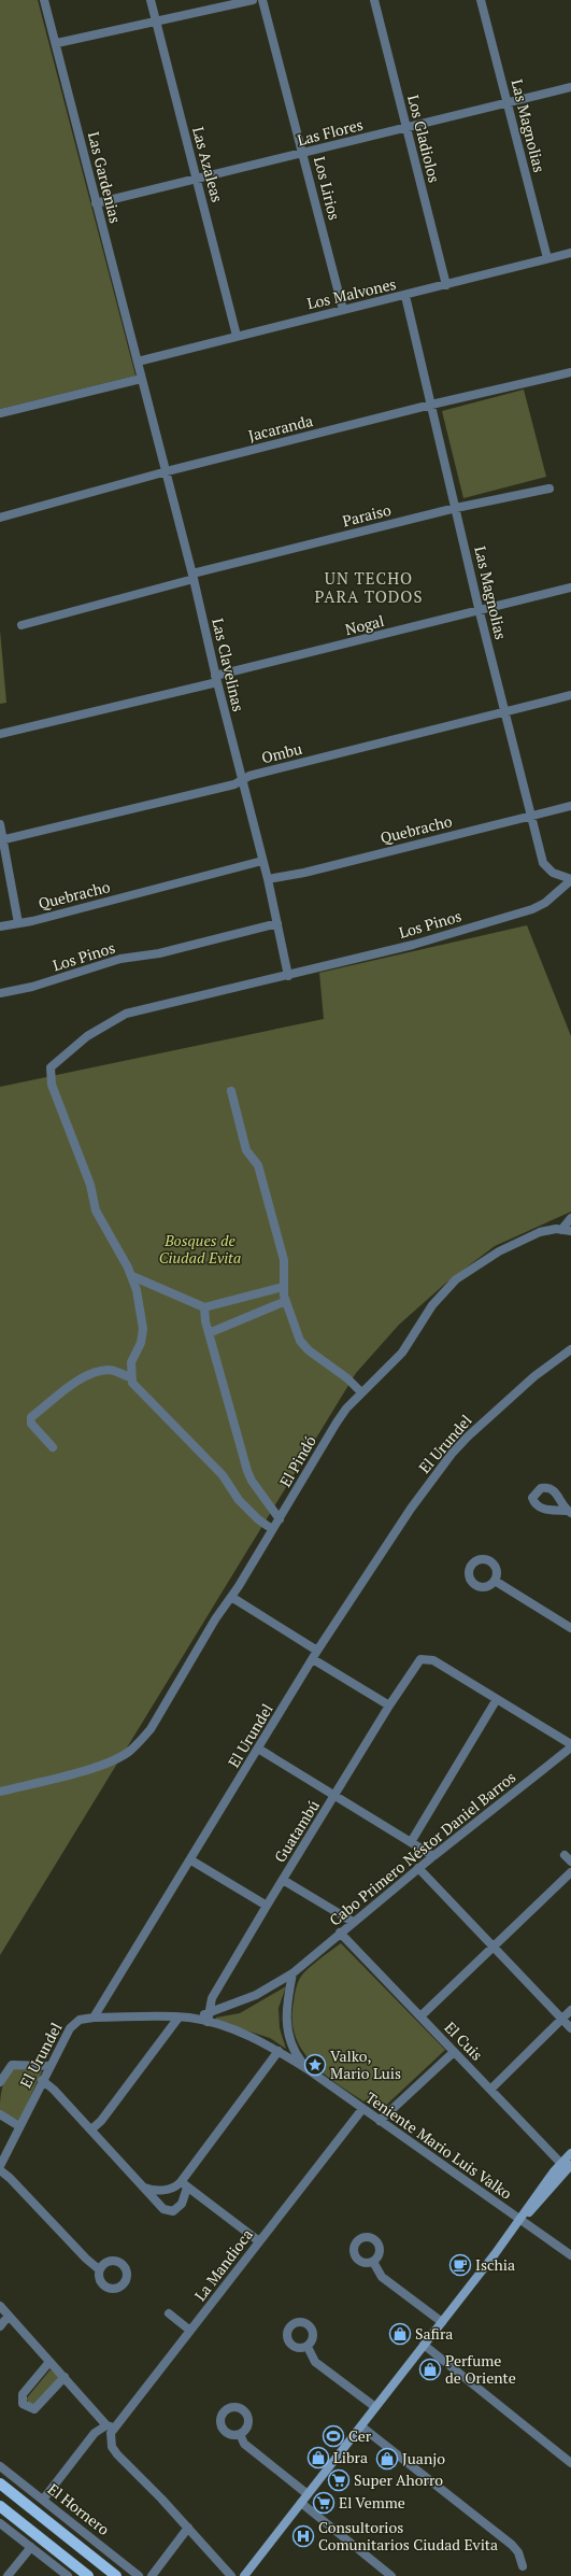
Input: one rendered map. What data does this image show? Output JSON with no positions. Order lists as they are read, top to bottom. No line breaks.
{"streets":{"main road":["El Hornero"],"street":["Las Magnolias","Las Flores","Los Gladiolos","Las Azaleas","Las Gardenias","Los Lirios","Los Malvones","Jacaranda","Paraiso","Nogal","Las Clavelinas","Ombu","Quebracho","Los Pinos","El Urundel","El Pindó","Guatambú","Cabo Primero Néstor Daniel Barros","El Cuis","Teniente Mario Luis Valko","La Mandioca"]},"crossings":[["Las Magnolias","Las Flores"],["Las Magnolias","Los Malvones"],["Las Magnolias","Jacaranda"],["Las Magnolias","Paraiso"],["Las Magnolias","Nogal"],["Las Magnolias","Ombu"],["Las Magnolias","Quebracho"],["Las Magnolias","Los Pinos"],["Las Flores","Los Gladiolos"],["Las Flores","Las Azaleas"],["Las Flores","Las Gardenias"],["Las Flores","Los Lirios"],["Los Gladiolos","Los Malvones"],["Las Azaleas","Los Malvones"],["Las Gardenias","Los Malvones"],["Las Gardenias","Las Clavelinas"],["Los Lirios","Los Malvones"],["Los Malvones","Las Clavelinas"],["Jacaranda","Las Clavelinas"],["Paraiso","Las Clavelinas"],["Nogal","Las Clavelinas"],["Las Clavelinas","Ombu"],["Las Clavelinas","Quebracho"],["Las Clavelinas","Los Pinos"],["El Urundel","Teniente Mario Luis Valko"],["Guatambú","Cabo Primero Néstor Daniel Barros"],["Guatambú","Teniente Mario Luis Valko"],["Cabo Primero Néstor Daniel Barros","El Cuis"],["Cabo Primero Néstor Daniel Barros","Teniente Mario Luis Valko"],["Teniente Mario Luis Valko","La Mandioca"],["La Mandioca","El Hornero"]],"districts":["UN TECHO PARA TODOS"],"parks":["Bosques de Ciudad Evita"],"places":{"place":["Valko, Mario Luis"],"cafe":["Ischia"],"shop":["Safira","Perfume de Oriente","Libra","Juanjo"],"sports":["Cer"],"supermarket":["Super Ahorro","El Vemme"],"hospital":["Consultorios Comunitarios Ciudad Evita"]}}
